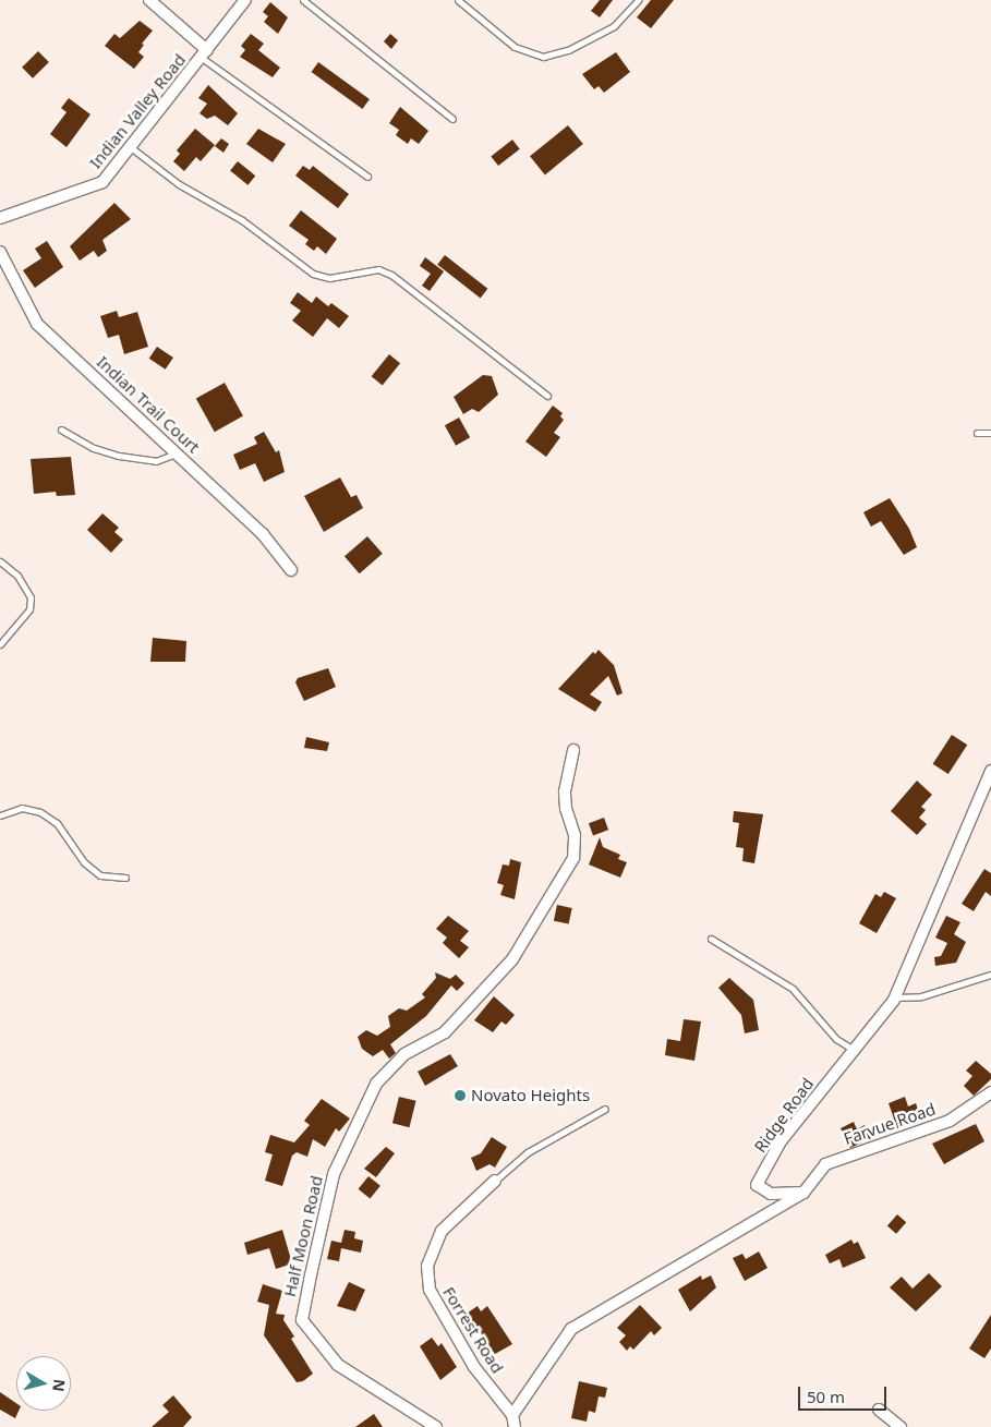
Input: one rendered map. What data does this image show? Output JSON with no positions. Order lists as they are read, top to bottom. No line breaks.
{"streets":{"street":["Indian Valley Road","Indian Trail Court","Ridge Road","Farvue Road","Half Moon Road","Forrest Road"]},"crossings":[["Ridge Road","Farvue Road"]],"places":["Novato Heights"],"scale_bar":"50 m","north":"right"}
